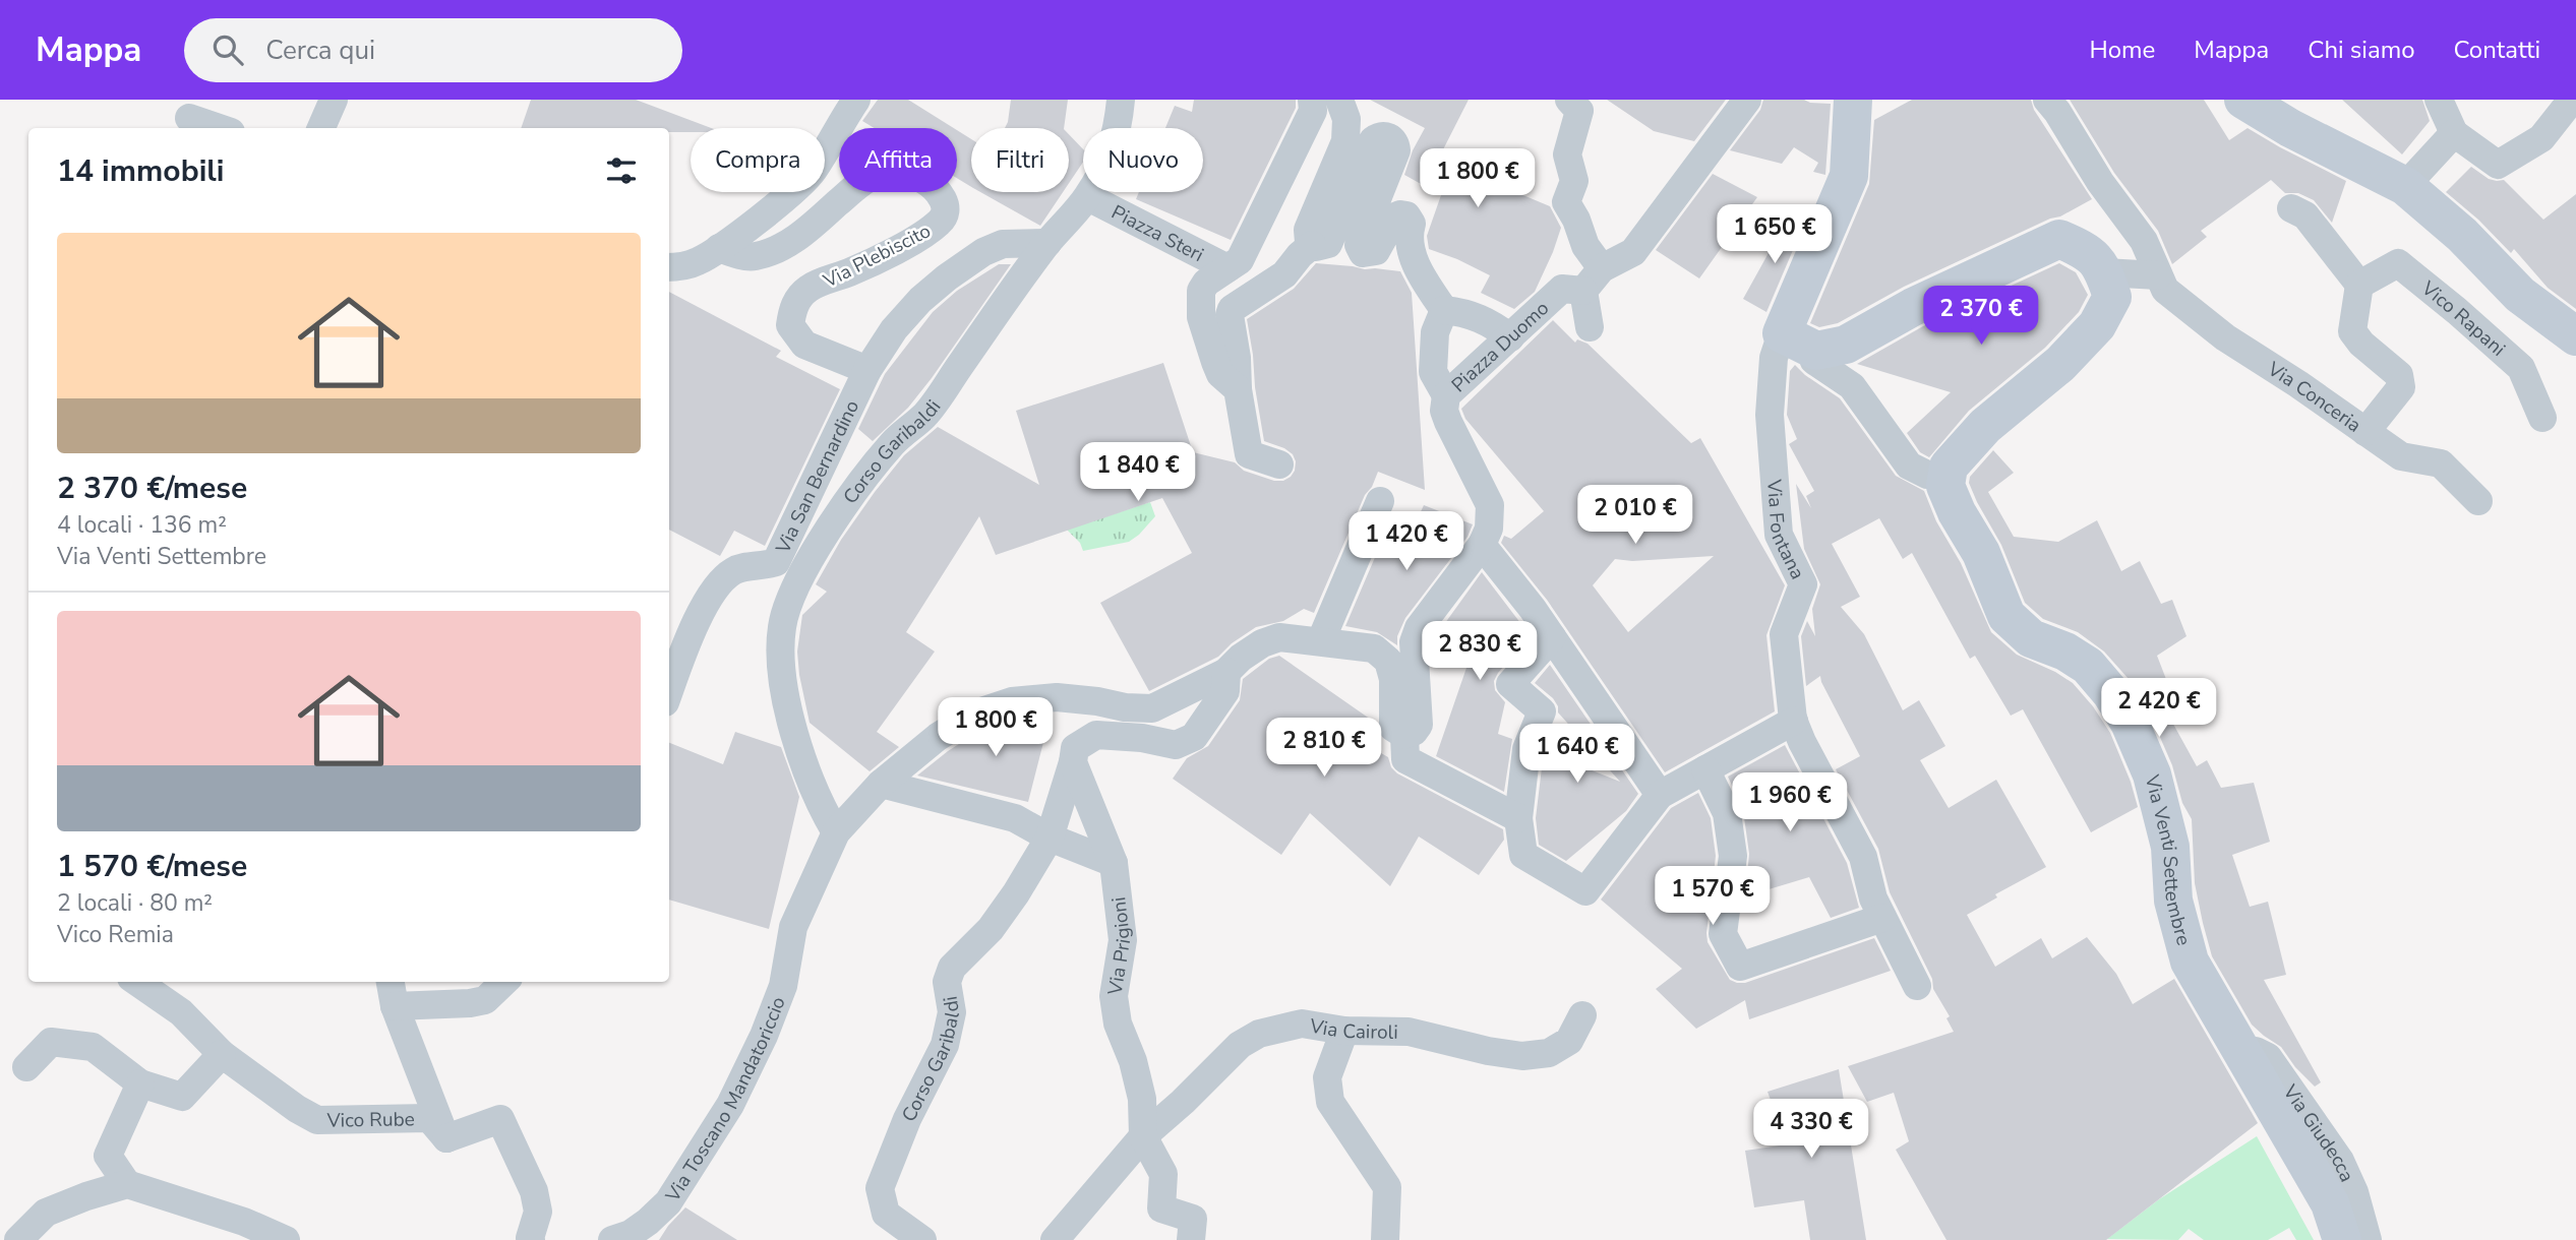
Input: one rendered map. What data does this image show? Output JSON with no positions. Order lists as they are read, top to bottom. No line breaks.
{"streets":{"main road":["Via Venti Settembre"],"street":["Piazza Steri","Via Plebiscito","Vico Rapani","Piazza Duomo","Via Conceria","Corso Garibaldi","Via San Bernardino","Via Fontana","Via Prigioni","Via Cairoli","Via Toscano Mandatoriccio","Vico Rube","Via Giudecca"]},"crossings":[["Piazza Steri","Corso Garibaldi"],["Via Plebiscito","Via San Bernardino"],["Corso Garibaldi","Via Prigioni"],["Corso Garibaldi","Via Toscano Mandatoriccio"],["Via Venti Settembre","Via Giudecca"],["Via Prigioni","Via Cairoli"]],"page":{"header":"Mappa","search":"Cerca qui","nav":["Home","Mappa","Chi siamo","Contatti"],"chip":["Compra","Affitta","Filtri","Nuovo"],"heading":"14 immobili","price":["1 800 €","1 650 €","2 370 €","1 840 €","2 010 €","1 420 €","2 830 €","2 420 €","1 800 €","2 810 €","1 640 €","1 960 €","1 570 €","4 330 €"],"list":[{"name":"2 370 €/mese","note":"4 locali · 136 m² · Via Venti Settembre"},{"name":"1 570 €/mese","note":"2 locali · 80 m² · Vico Remia"}]}}
